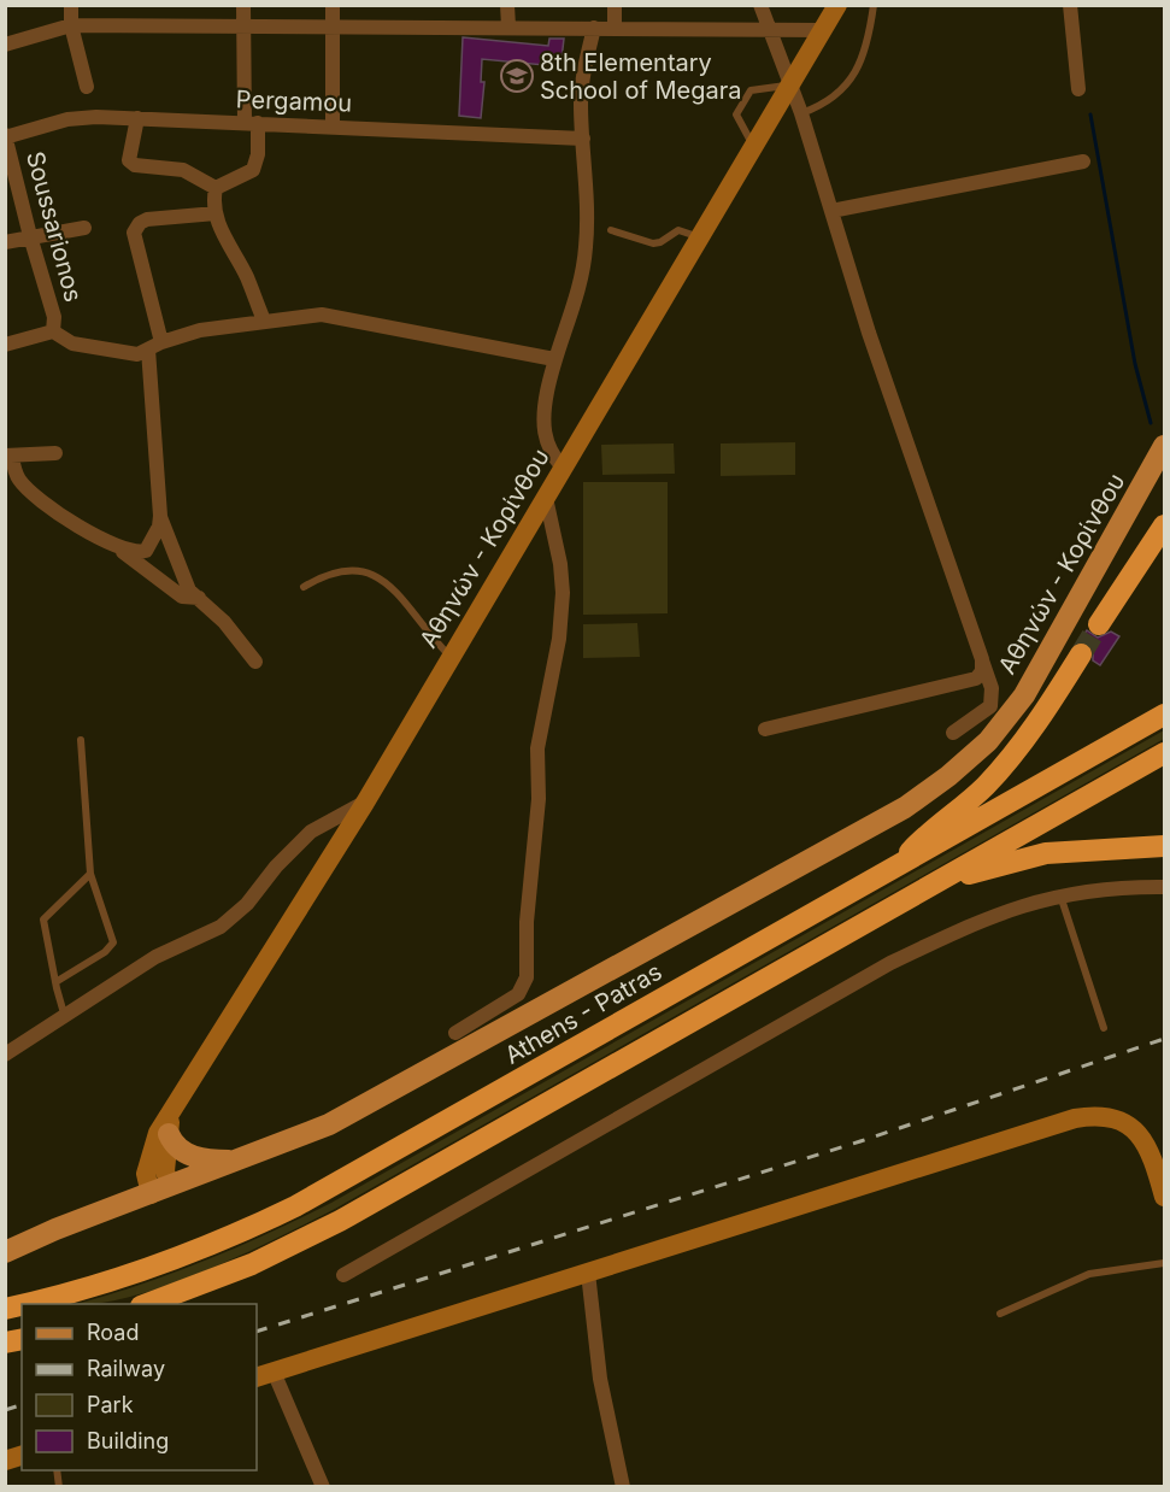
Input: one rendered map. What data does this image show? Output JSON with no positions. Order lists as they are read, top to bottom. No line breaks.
{"streets":{"highway":["Athens - Patras"],"main road":["Αθηνών - Κορίνθου"],"street":["Pergamou","Soussarionos"]},"crossings":[["Pergamou","Soussarionos"]],"places":{"school or university":["8th Elementary School of Megara"]},"legend":["Road","Railway","Park","Building"]}
